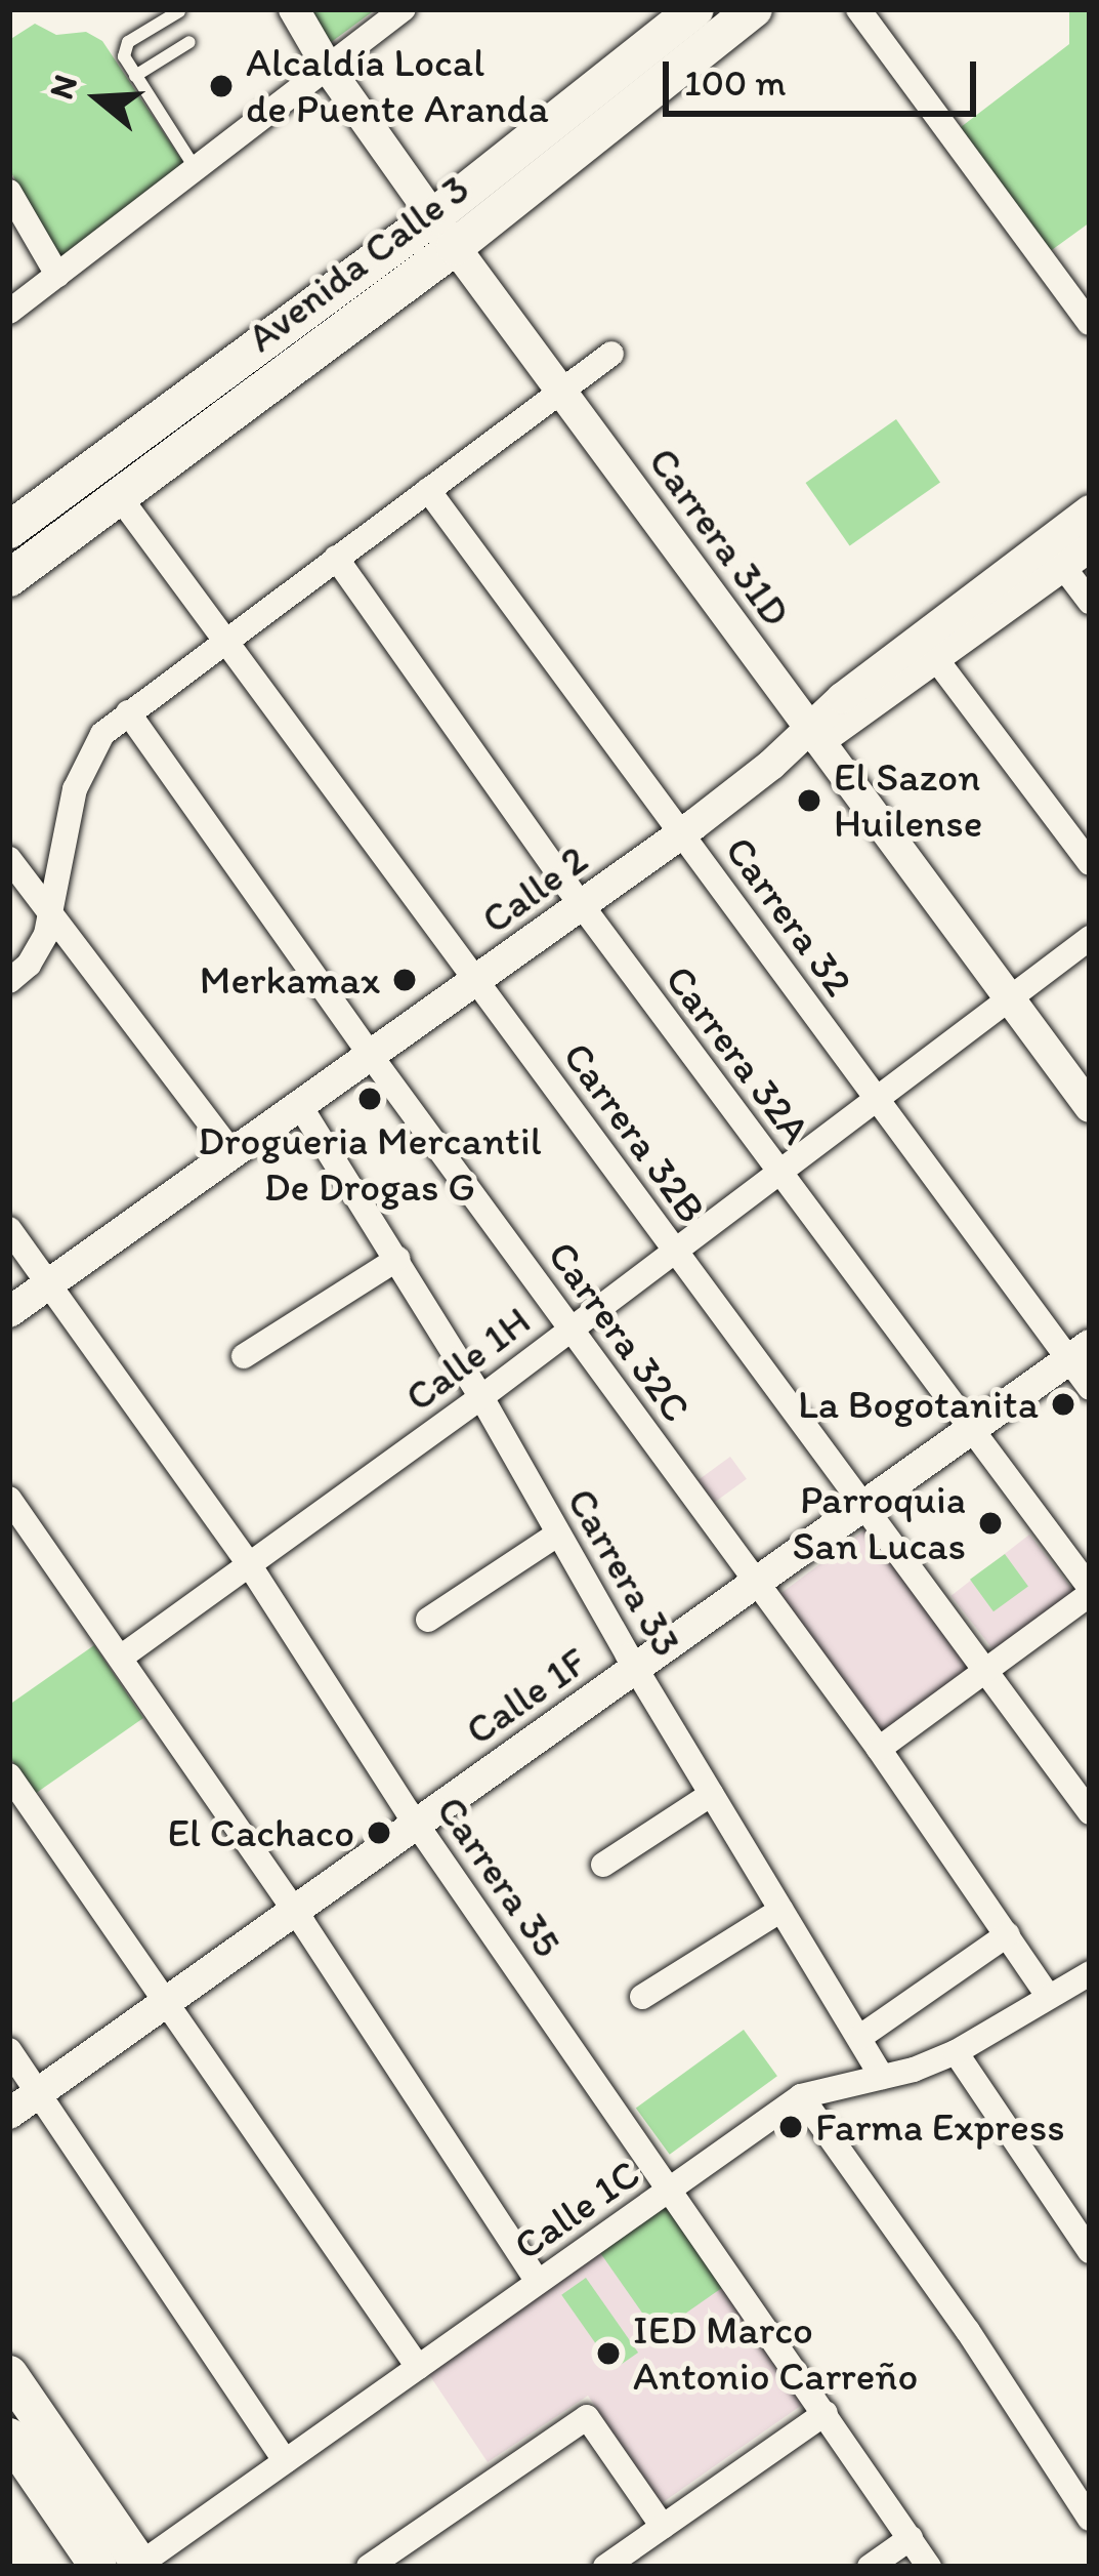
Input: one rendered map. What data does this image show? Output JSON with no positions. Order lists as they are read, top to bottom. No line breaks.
{"streets":{"main road":["Avenida Calle 3"],"street":["Carrera 31D","Calle 2","Carrera 32","Carrera 32A","Carrera 32B","Carrera 32C","Calle 1H","Carrera 33","Calle 1F","Carrera 35","Calle 1C"]},"crossings":[["Avenida Calle 3","Carrera 31D"],["Avenida Calle 3","Carrera 32B"],["Carrera 31D","Calle 2"],["Carrera 31D","Calle 1H"],["Calle 2","Carrera 32"],["Calle 2","Carrera 32A"],["Calle 2","Carrera 32B"],["Calle 2","Carrera 32C"],["Calle 2","Carrera 33"],["Calle 2","Carrera 35"],["Carrera 32","Calle 1H"],["Carrera 32","Calle 1F"],["Carrera 32A","Calle 1H"],["Carrera 32A","Calle 1F"],["Carrera 32B","Calle 1H"],["Carrera 32B","Calle 1F"],["Carrera 32C","Calle 1H"],["Carrera 32C","Calle 1F"],["Carrera 32C","Calle 1C"],["Calle 1H","Carrera 33"],["Calle 1H","Carrera 35"],["Carrera 33","Calle 1F"],["Carrera 33","Calle 1C"],["Calle 1F","Carrera 35"],["Carrera 35","Calle 1C"]],"places":["Alcaldía Local de Puente Aranda","El Sazon Huilense","Merkamax","Drogueria Mercantil De Drogas G","La Bogotanita","Parroquia San Lucas","El Cachaco","Farma Express","IED Marco Antonio Carreño"],"scale_bar":"100 m","north":"left"}
